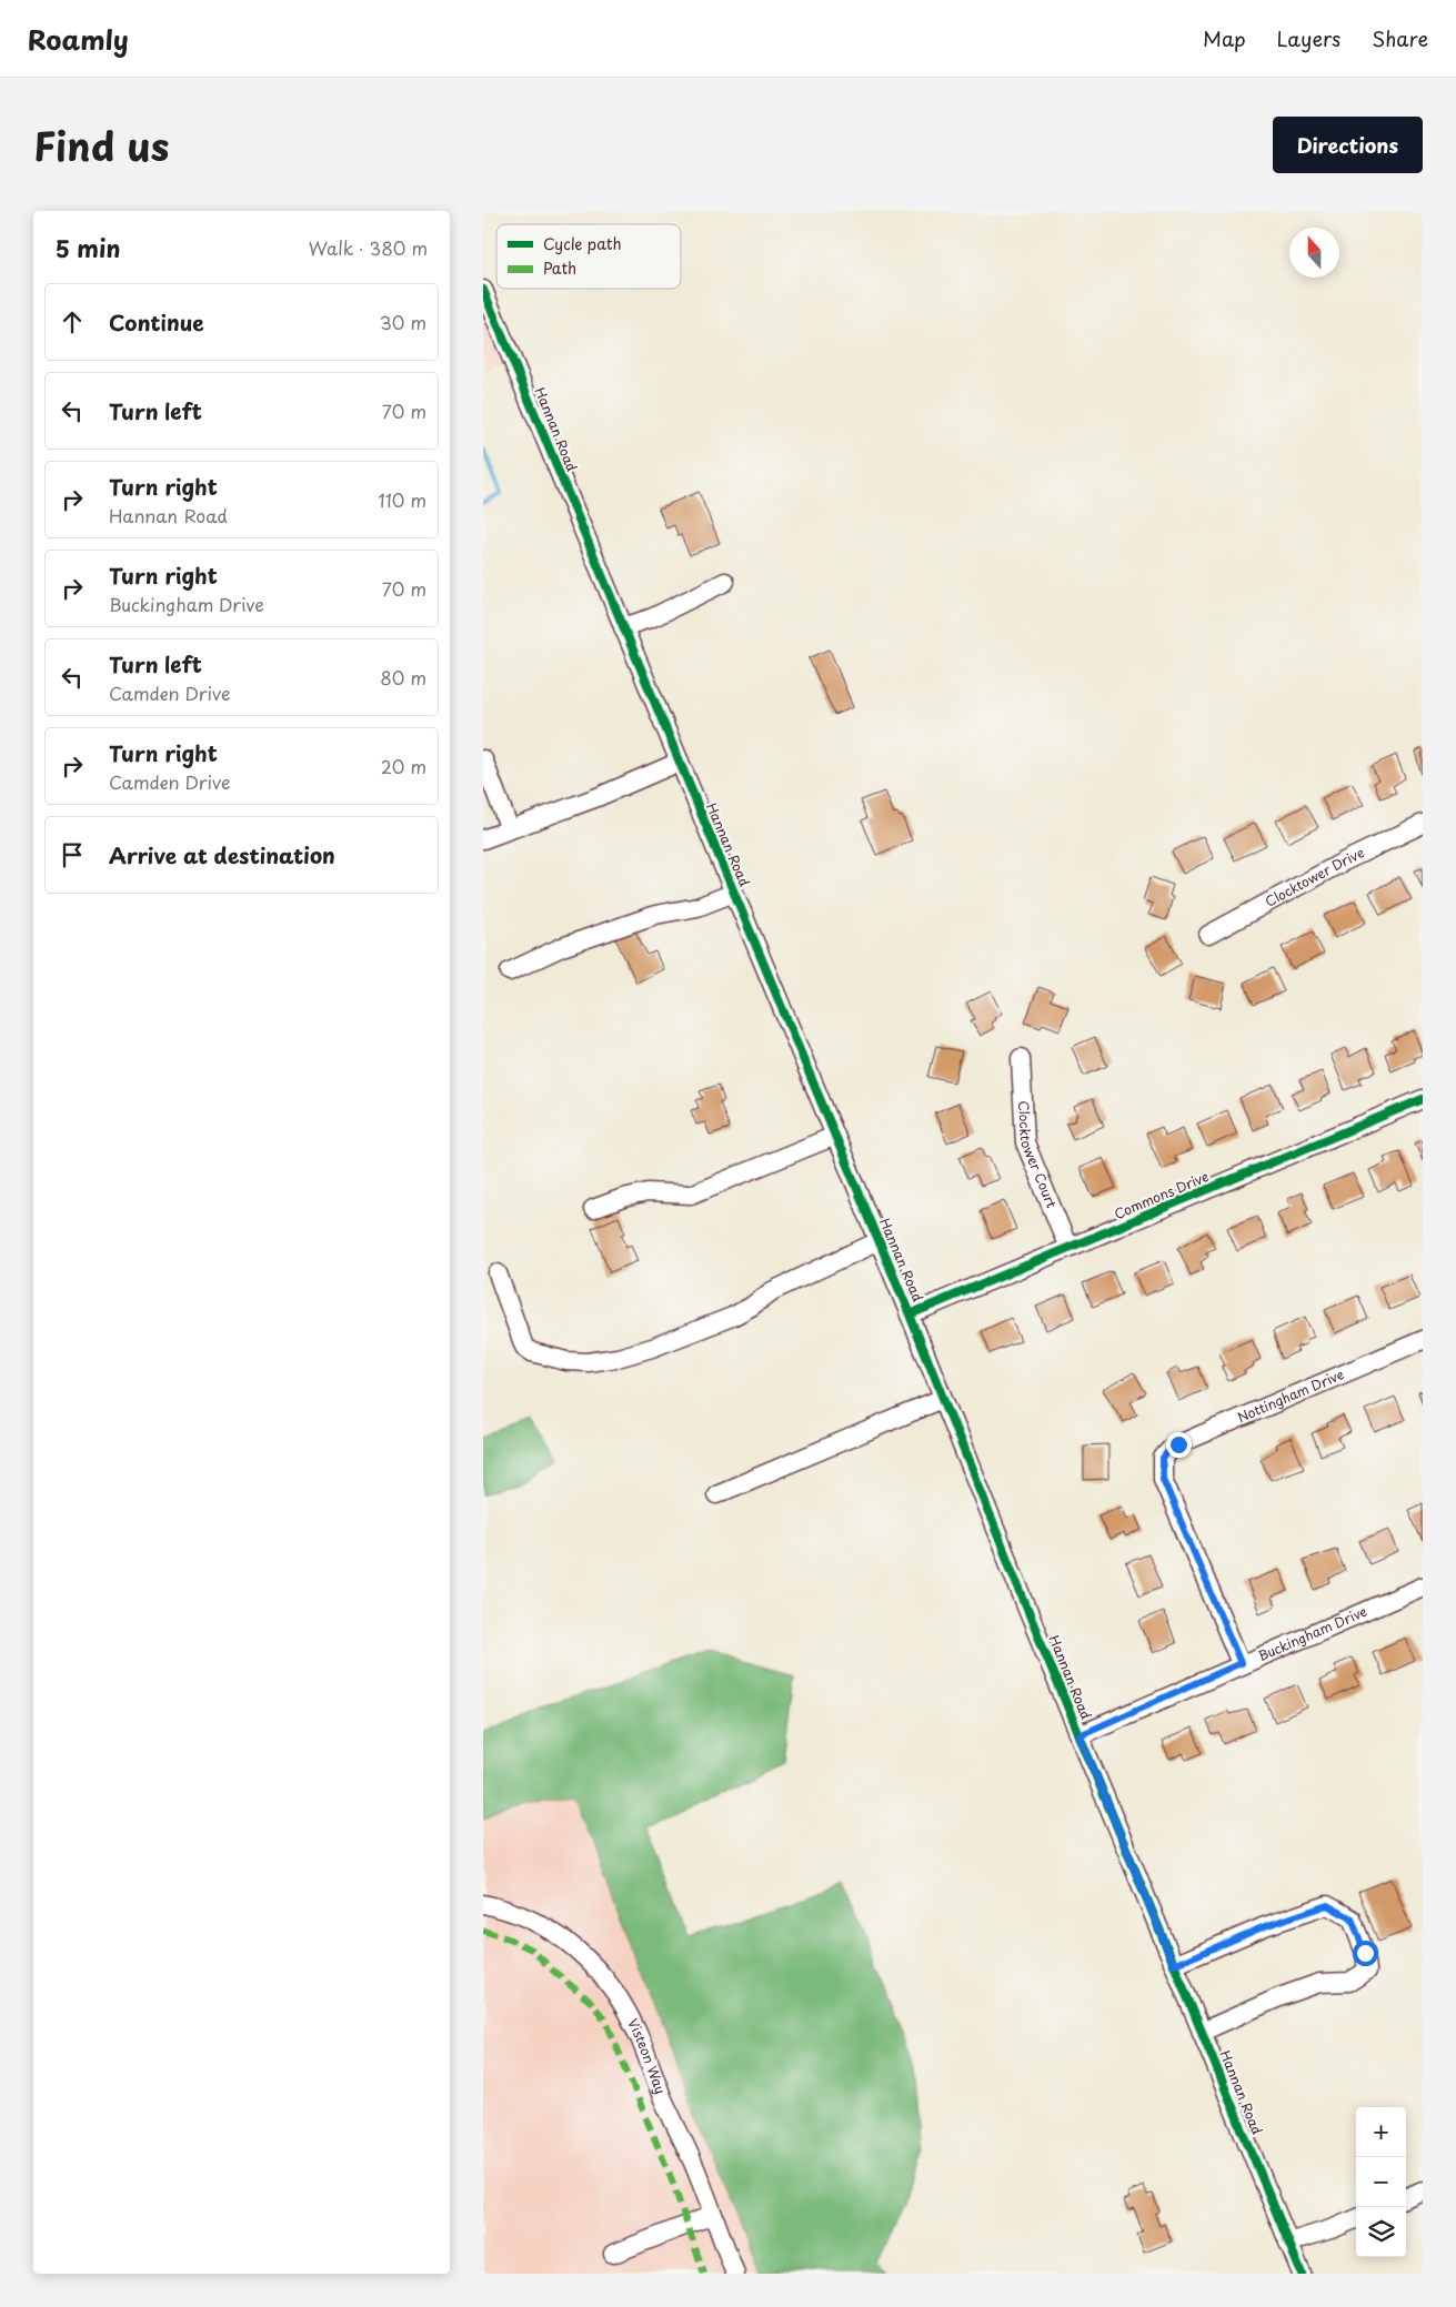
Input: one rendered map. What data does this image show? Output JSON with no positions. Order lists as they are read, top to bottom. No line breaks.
{"streets":{"street":["Hannan Road","Clocktower Drive","Clocktower Court","Commons Drive","Nottingham Drive","Buckingham Drive","Visteon Way"]},"crossings":[["Hannan Road","Commons Drive"],["Hannan Road","Buckingham Drive"],["Clocktower Court","Commons Drive"],["Nottingham Drive","Buckingham Drive"]],"legend":["Cycle path","Path"],"north":"top","page":{"header":"Roamly","nav":["Map","Layers","Share"],"title":"Find us","buttons":"Directions","heading":["5 min","Walk · 380 m"],"list":[["Continue","30 m"],["Turn left","70 m"],["Turn right","Hannan Road","110 m"],["Turn right","Buckingham Drive","70 m"],["Turn left","Camden Drive","80 m"],["Turn right","Camden Drive","20 m"],"Arrive at destination"],"map_buttons":["+","−"]}}
